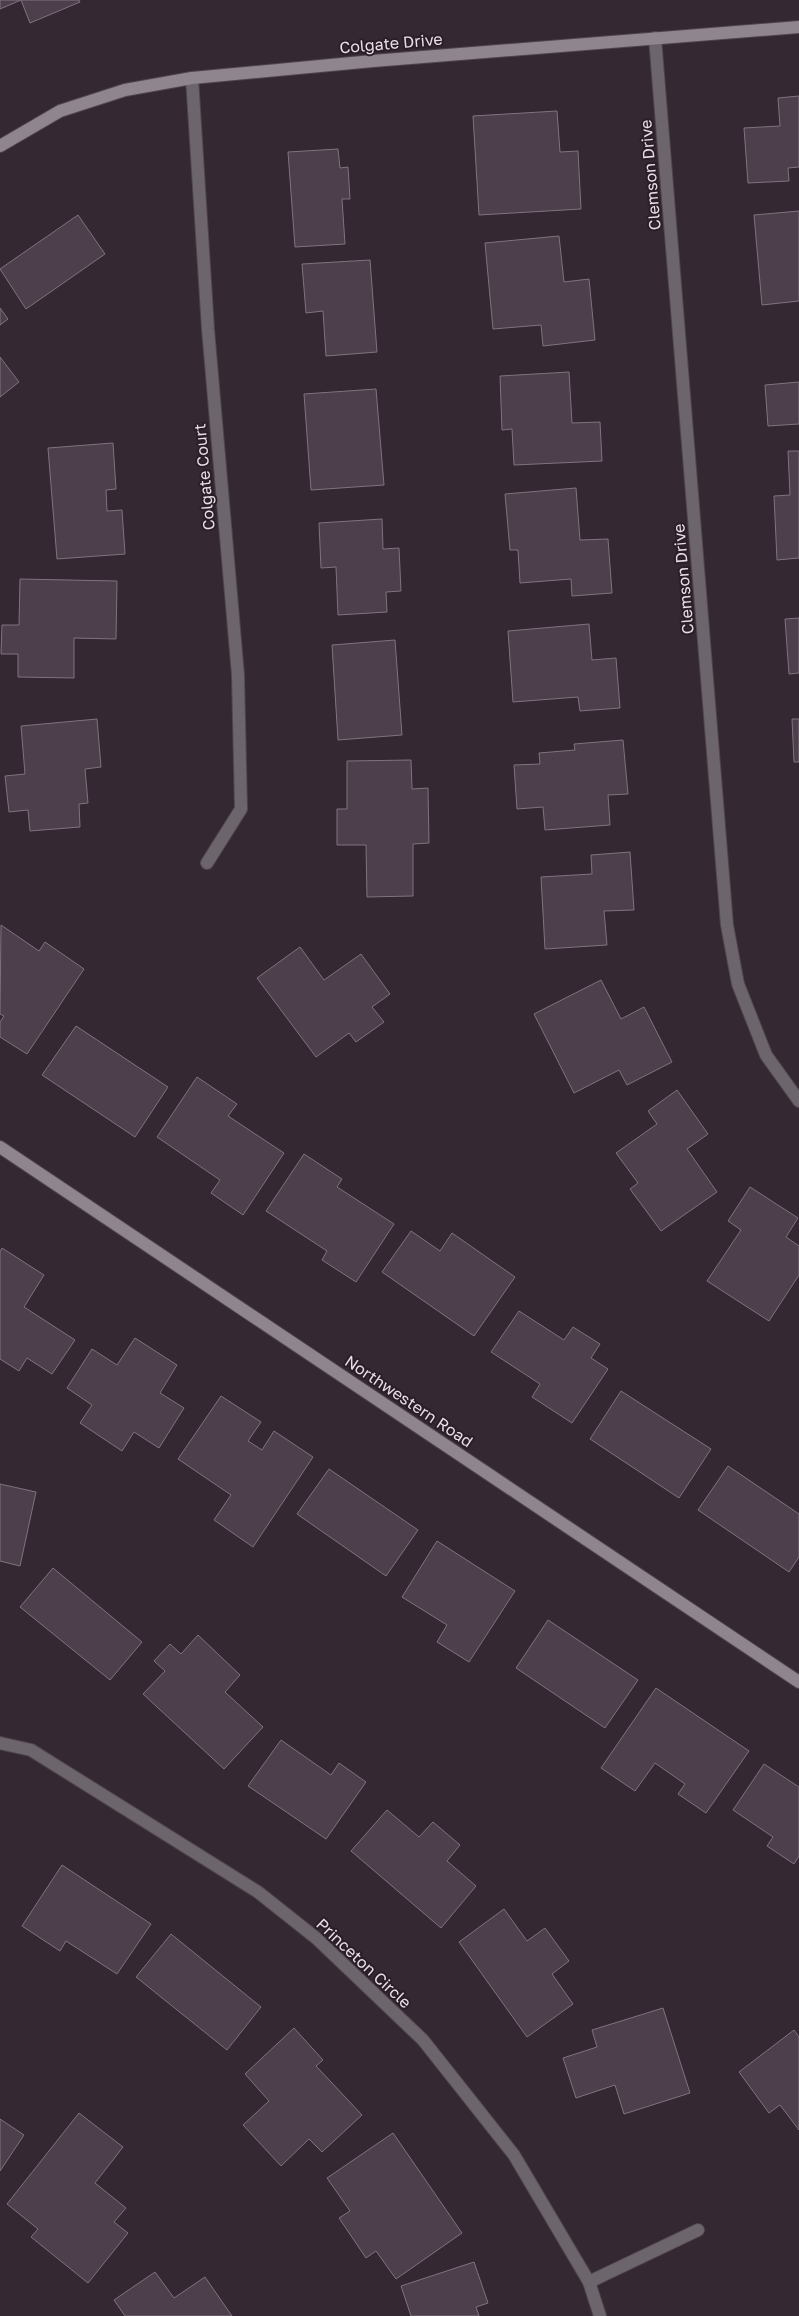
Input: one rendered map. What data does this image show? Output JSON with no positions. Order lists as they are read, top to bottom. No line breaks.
{"streets":{"street":["Colgate Drive","Clemson Drive","Colgate Court","Northwestern Road","Princeton Circle"]},"crossings":[["Colgate Drive","Clemson Drive"],["Colgate Drive","Colgate Court"]]}
